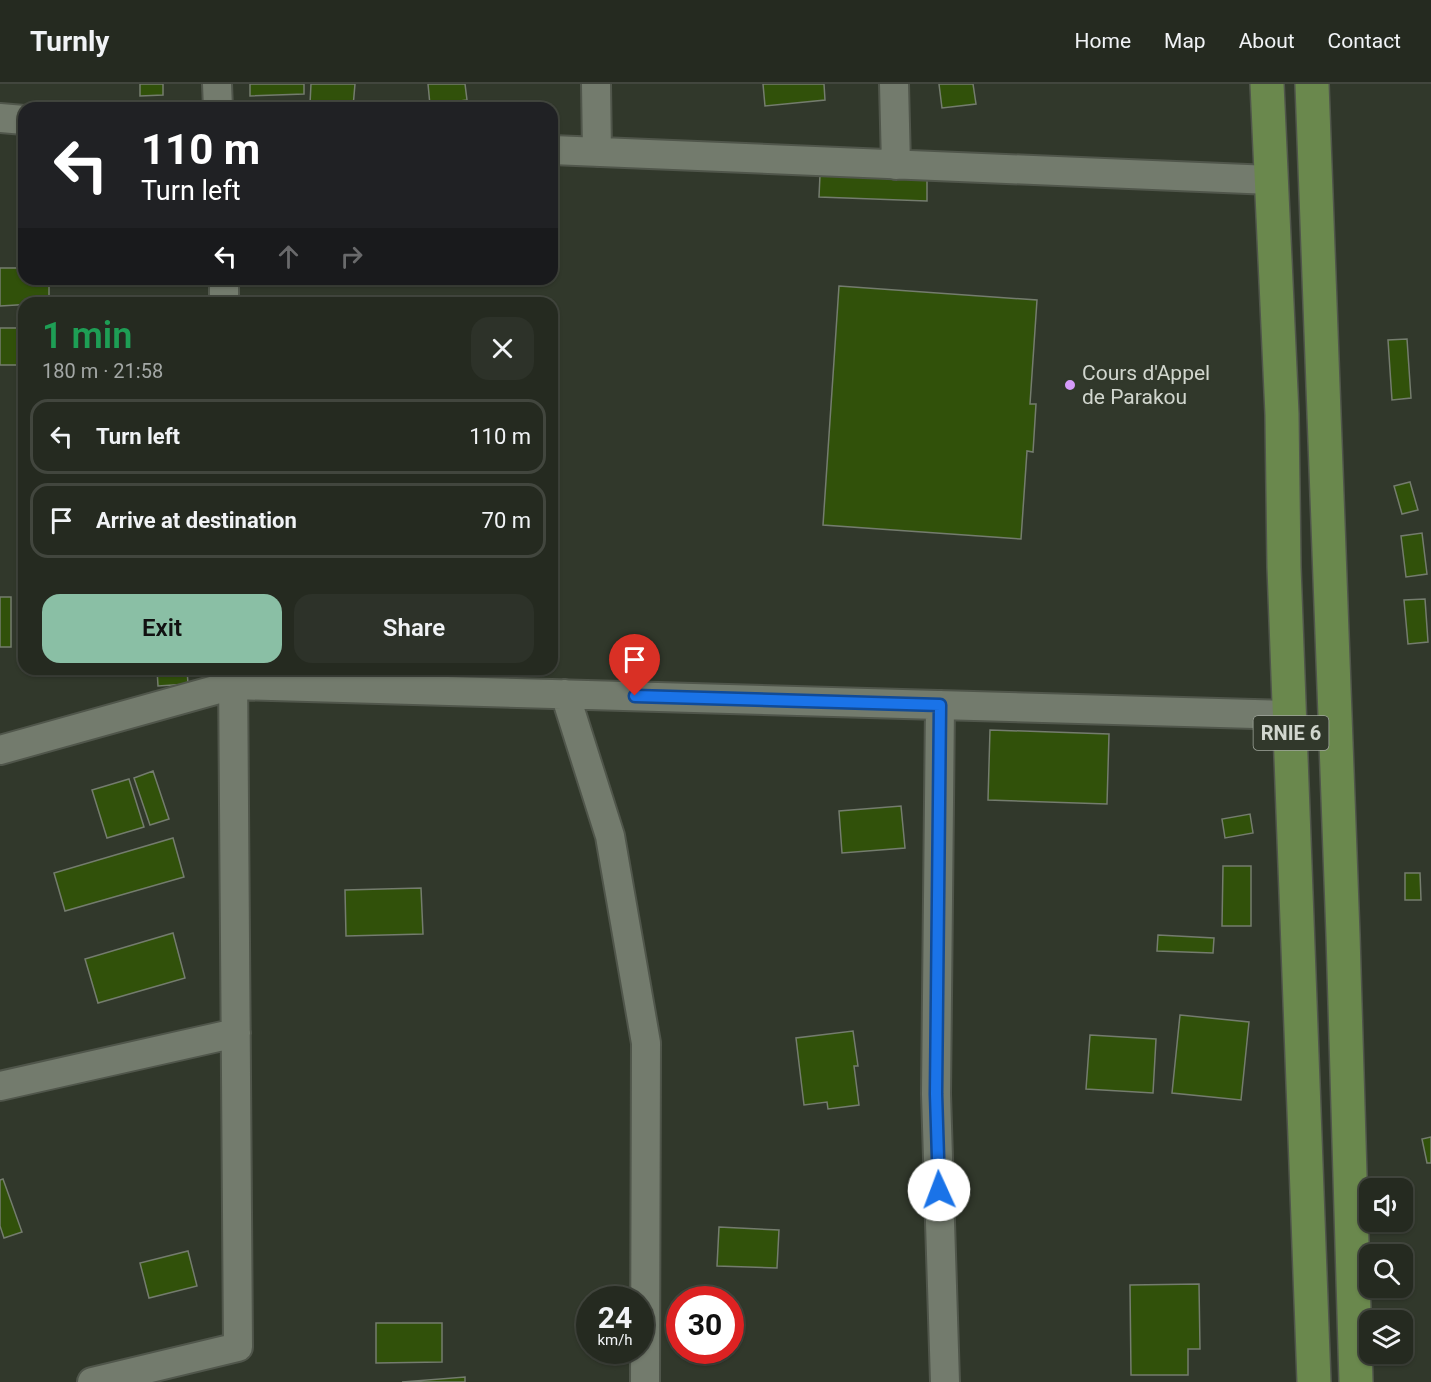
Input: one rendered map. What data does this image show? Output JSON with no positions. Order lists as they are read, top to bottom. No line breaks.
{"streets":{"main road":["RNIE 6"]},"places":["Cours d'Appel de Parakou"],"page":{"header":"Turnly","nav":["Home","Map","About","Contact"],"turn":["110 m","Turn left"],"heading":["1 min","180 m · 21:58"],"list":[{"name":"Turn left","value":"110 m"},{"name":"Arrive at destination","value":"70 m"}],"buttons":["Exit","Share"],"speed":"24 km/h","limit":"30"}}
